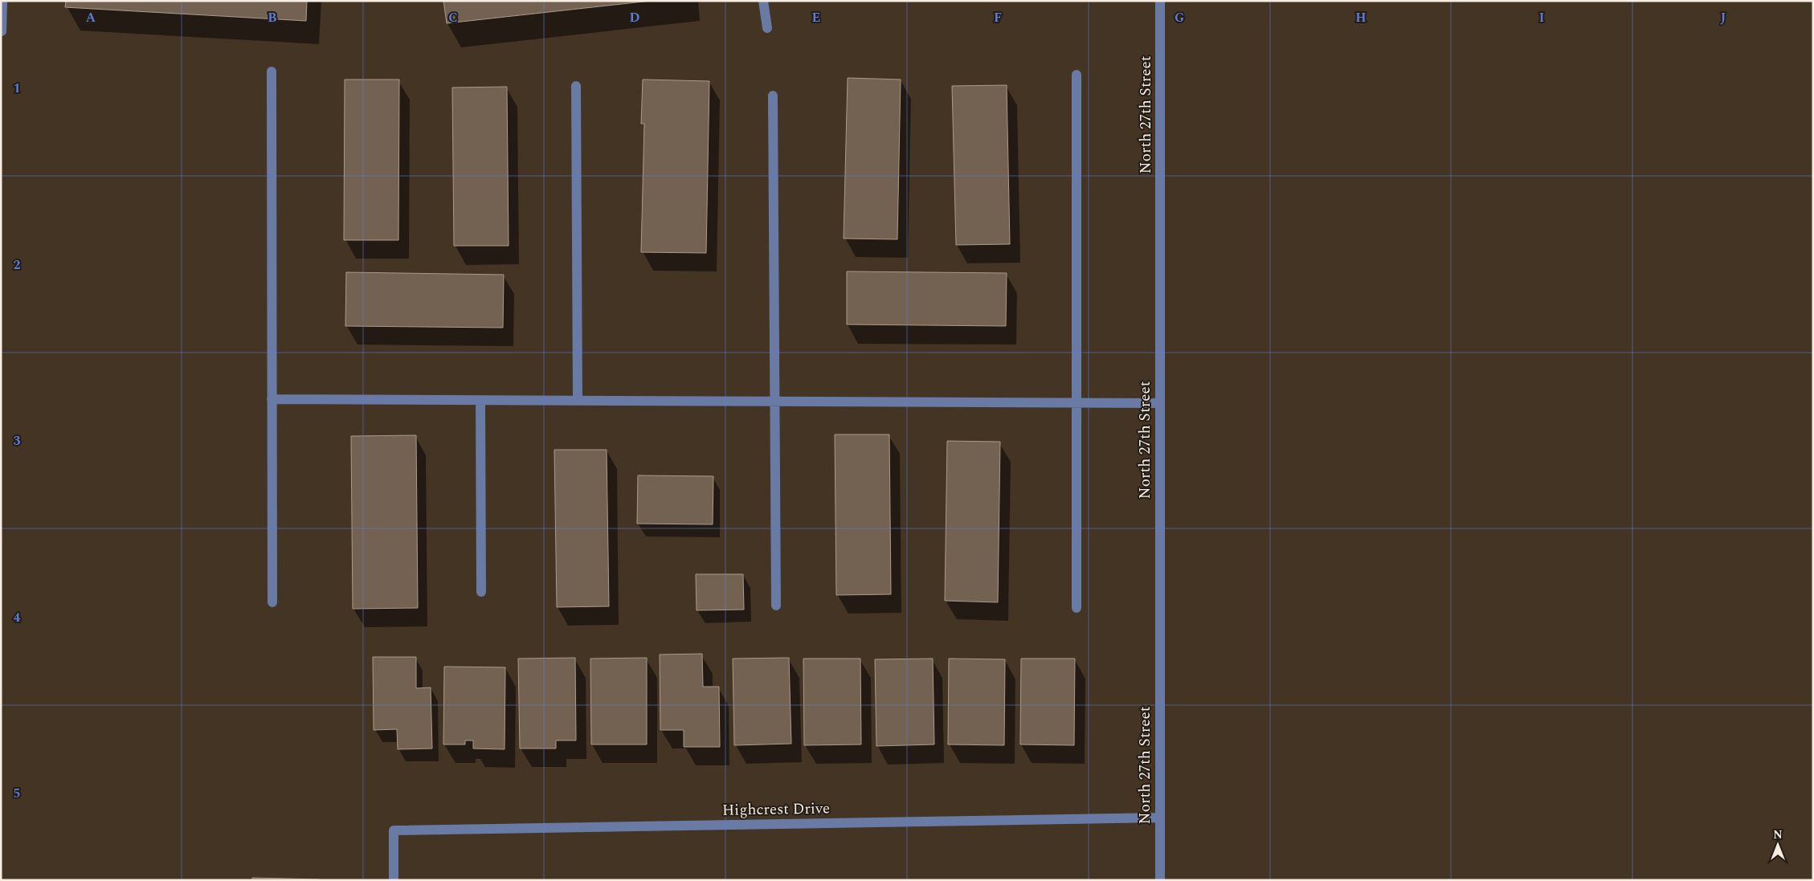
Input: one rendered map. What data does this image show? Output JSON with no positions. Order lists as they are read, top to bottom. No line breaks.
{"streets":{"street":["North 27th Street","Highcrest Drive"]},"crossings":[["North 27th Street","Highcrest Drive"]],"north":"top","grid":{"columns":["A","B","C","D","E","F","G","H","I","J"],"rows":["1","2","3","4","5"]}}
